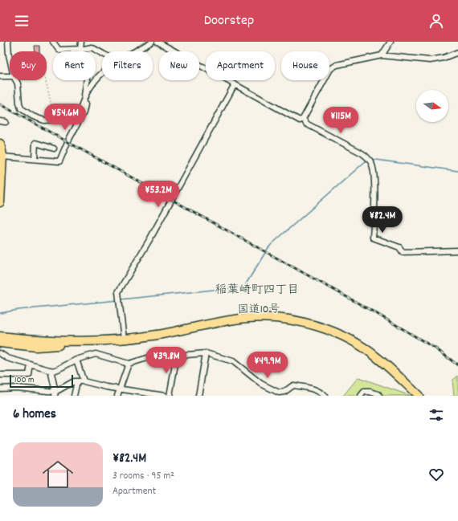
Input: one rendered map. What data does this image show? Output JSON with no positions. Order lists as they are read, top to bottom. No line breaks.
{"streets":{"main road":["国道10号"]},"districts":["稲葉崎町四丁目"],"scale_bar":"100 m","north":"right","page":{"header":"Doorstep","chip":["Buy","Rent","Filters","New","Apartment","House"],"price":["¥54.6M","¥115M","¥53.2M","¥82.4M","¥39.8M","¥49.9M"],"scale":"100 m","heading":"6 homes","list":[{"name":"¥82.4M","note":"3 rooms · 95 m² · Apartment"}]}}
